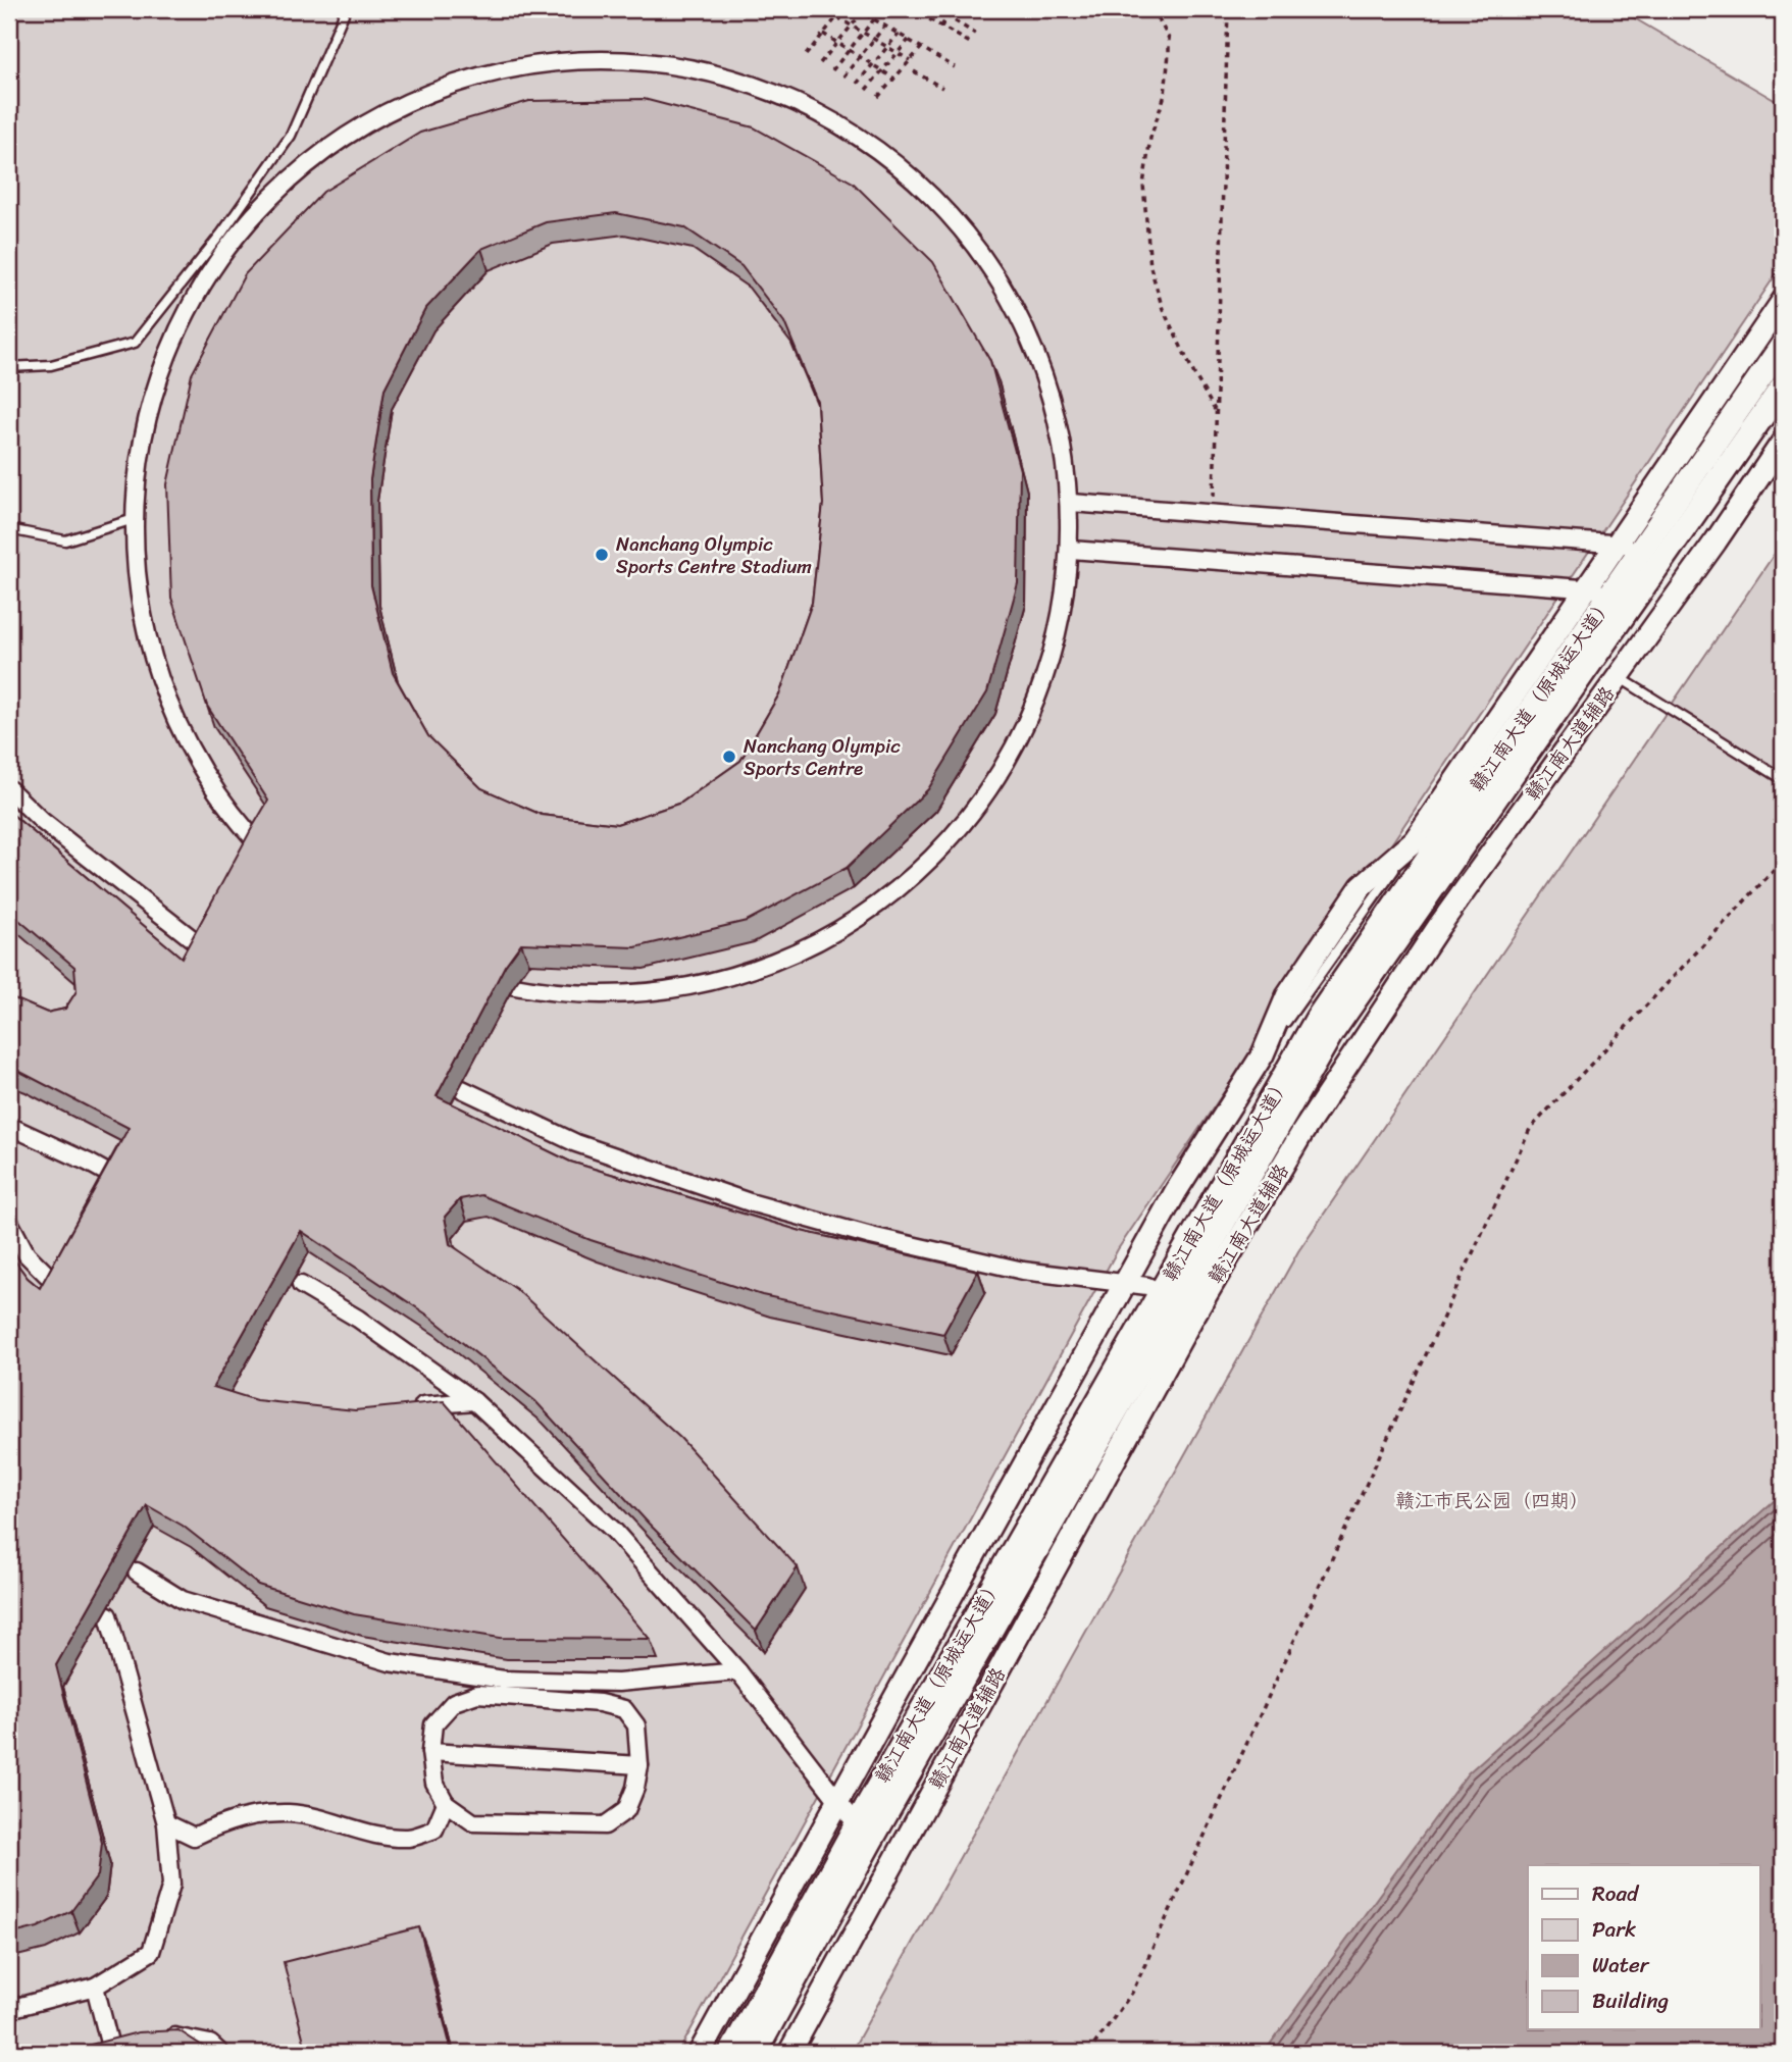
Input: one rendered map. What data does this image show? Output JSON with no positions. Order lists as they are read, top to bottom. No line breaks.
{"streets":{"main road":["赣江南大道（原城运大道）"],"street":["赣江南大道辅路"]},"parks":["赣江市民公园（四期）"],"places":["Nanchang Olympic Sports Centre Stadium","Nanchang Olympic Sports Centre"],"legend":["Road","Park","Water","Building"]}
